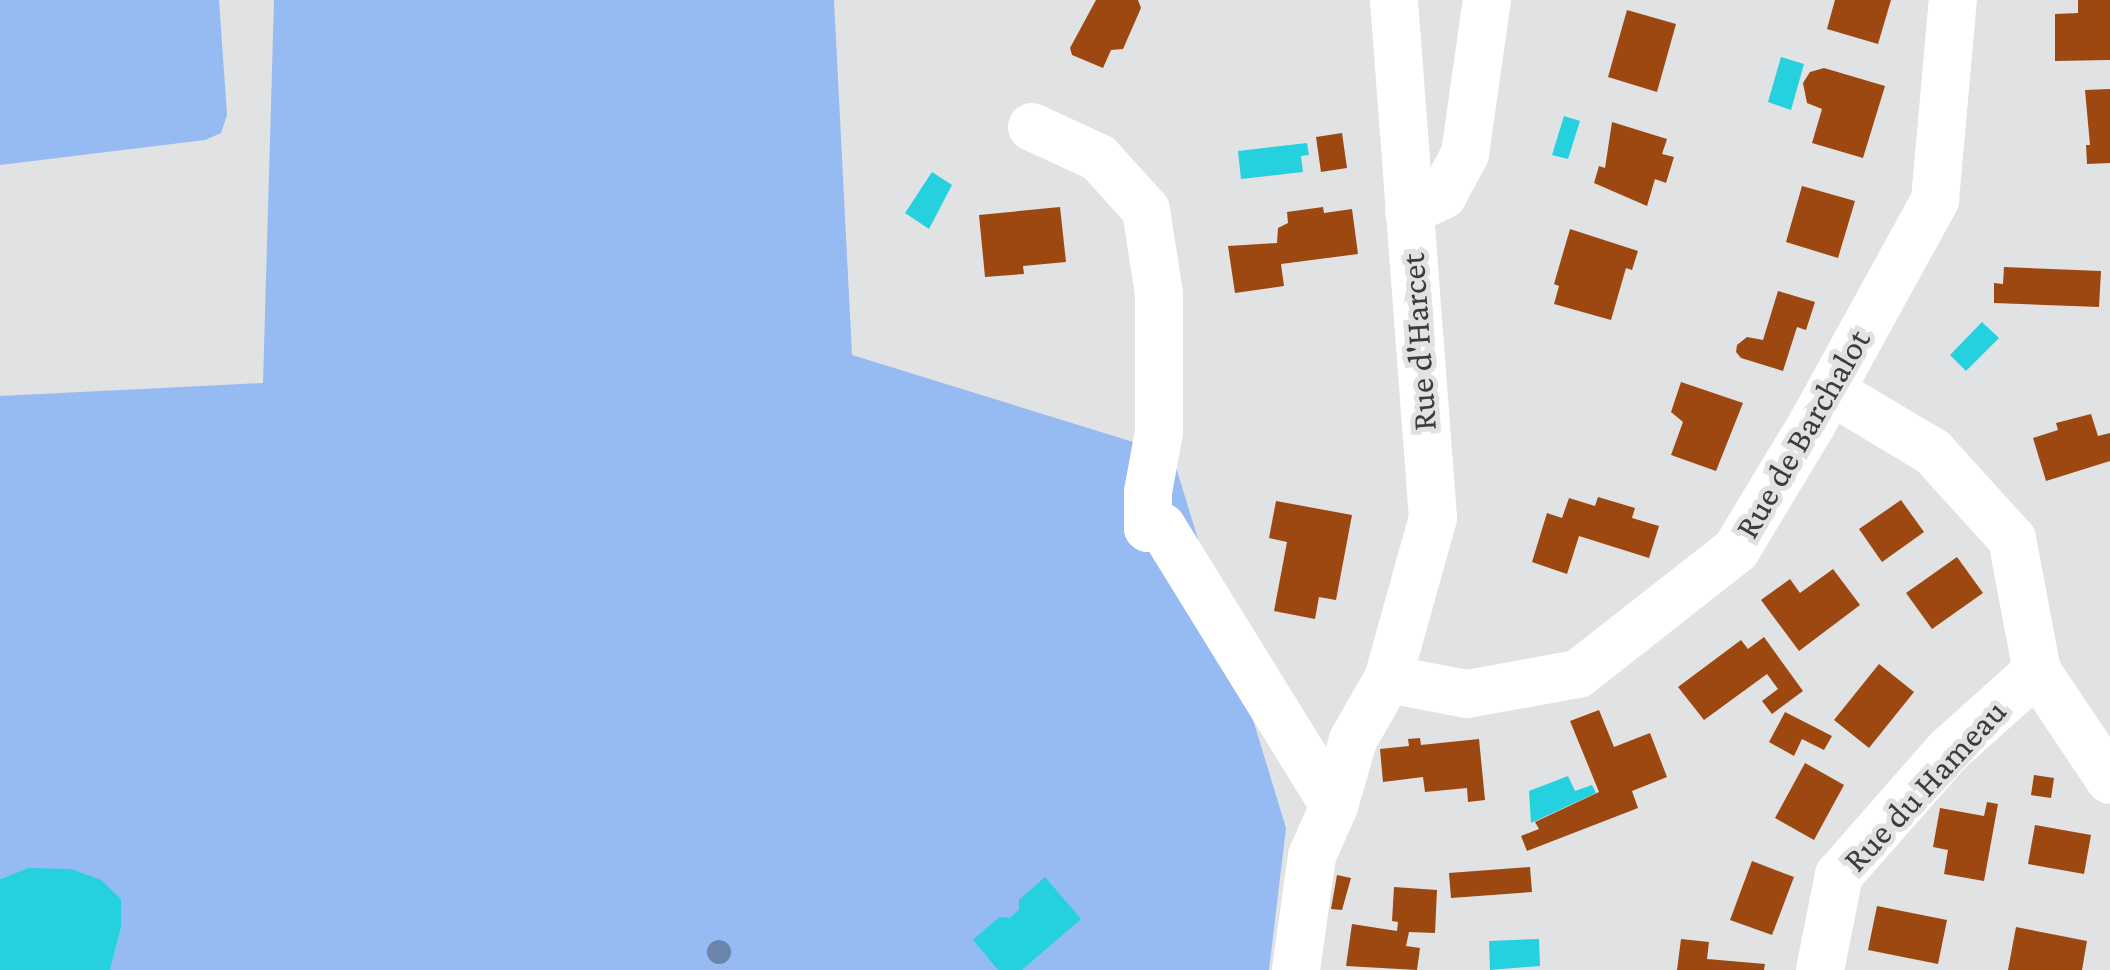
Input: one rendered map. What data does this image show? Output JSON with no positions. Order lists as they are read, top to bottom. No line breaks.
{"streets":{"street":["Rue d'Harcet","Rue de Barchalot","Rue du Hameau"]},"crossings":[["Rue d'Harcet","Rue de Barchalot"],["Rue de Barchalot","Rue du Hameau"]]}
